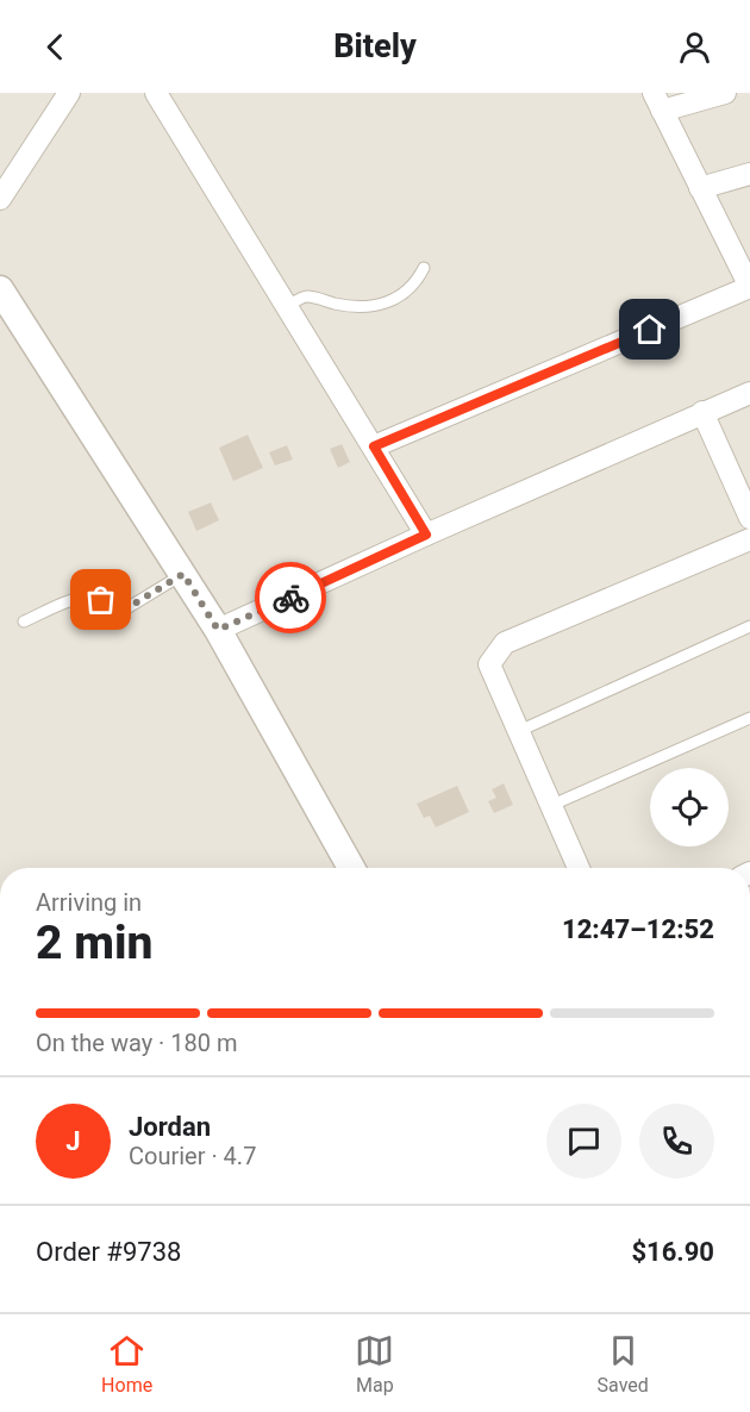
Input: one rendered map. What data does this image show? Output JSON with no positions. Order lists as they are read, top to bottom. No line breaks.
{"page":{"header":"Bitely","heading":["2 min","Arriving in","12:47–12:52"],"panel":["Jordan","Courier · 4.7","Order #9738","$16.90"],"bar":"On the way · 180 m","round":"J","tabs":["Home","Map","Saved"]}}
